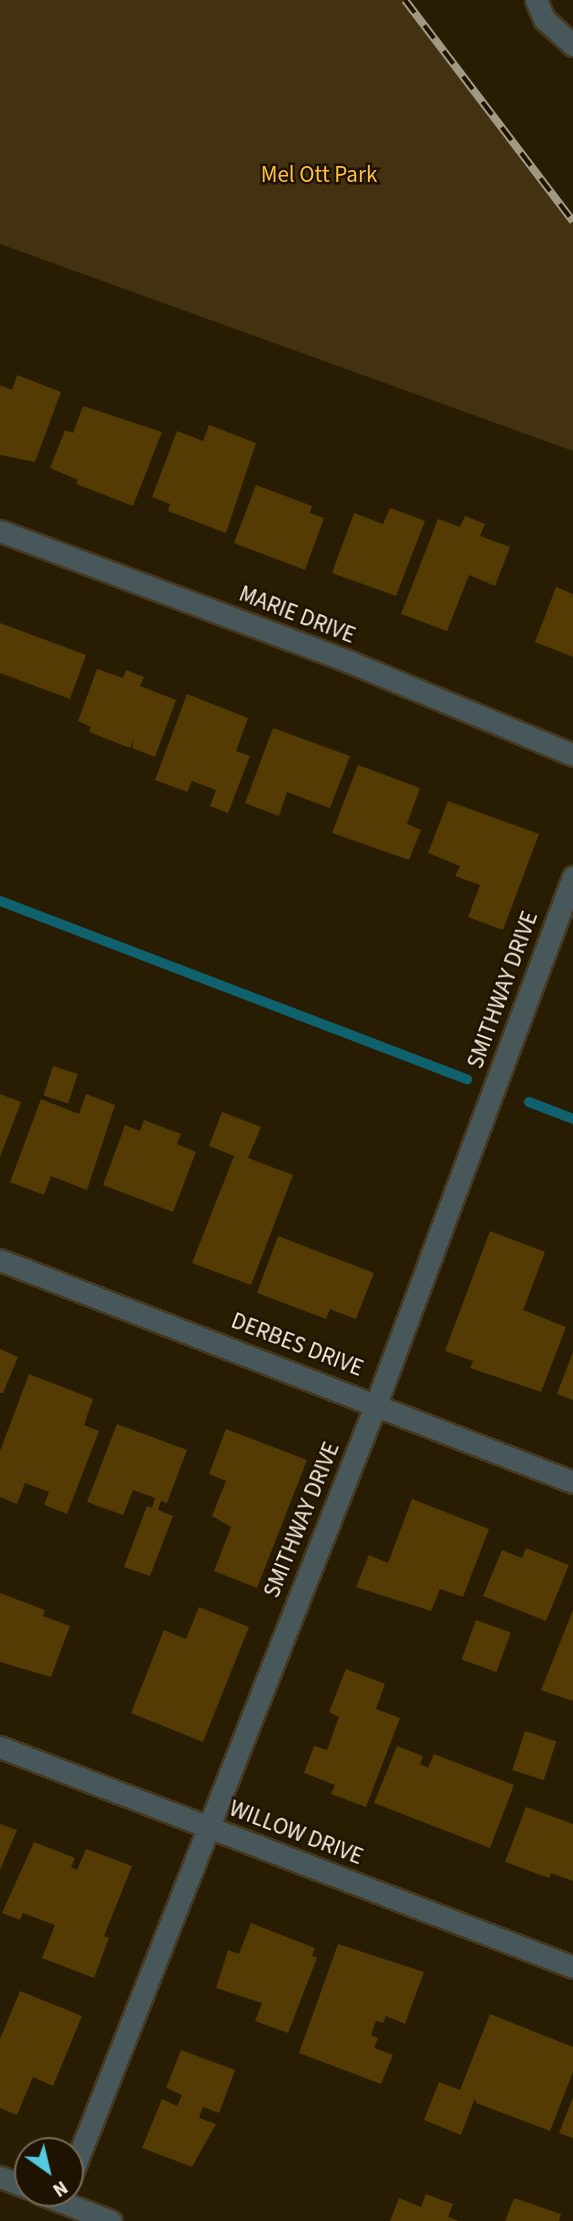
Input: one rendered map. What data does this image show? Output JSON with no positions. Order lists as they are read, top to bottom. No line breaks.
{"streets":{"street":["MARIE DRIVE","SMITHWAY DRIVE","DERBES DRIVE","WILLOW DRIVE"]},"crossings":[["SMITHWAY DRIVE","DERBES DRIVE"],["SMITHWAY DRIVE","WILLOW DRIVE"]],"parks":["Mel Ott Park"],"north":"bottom right"}
